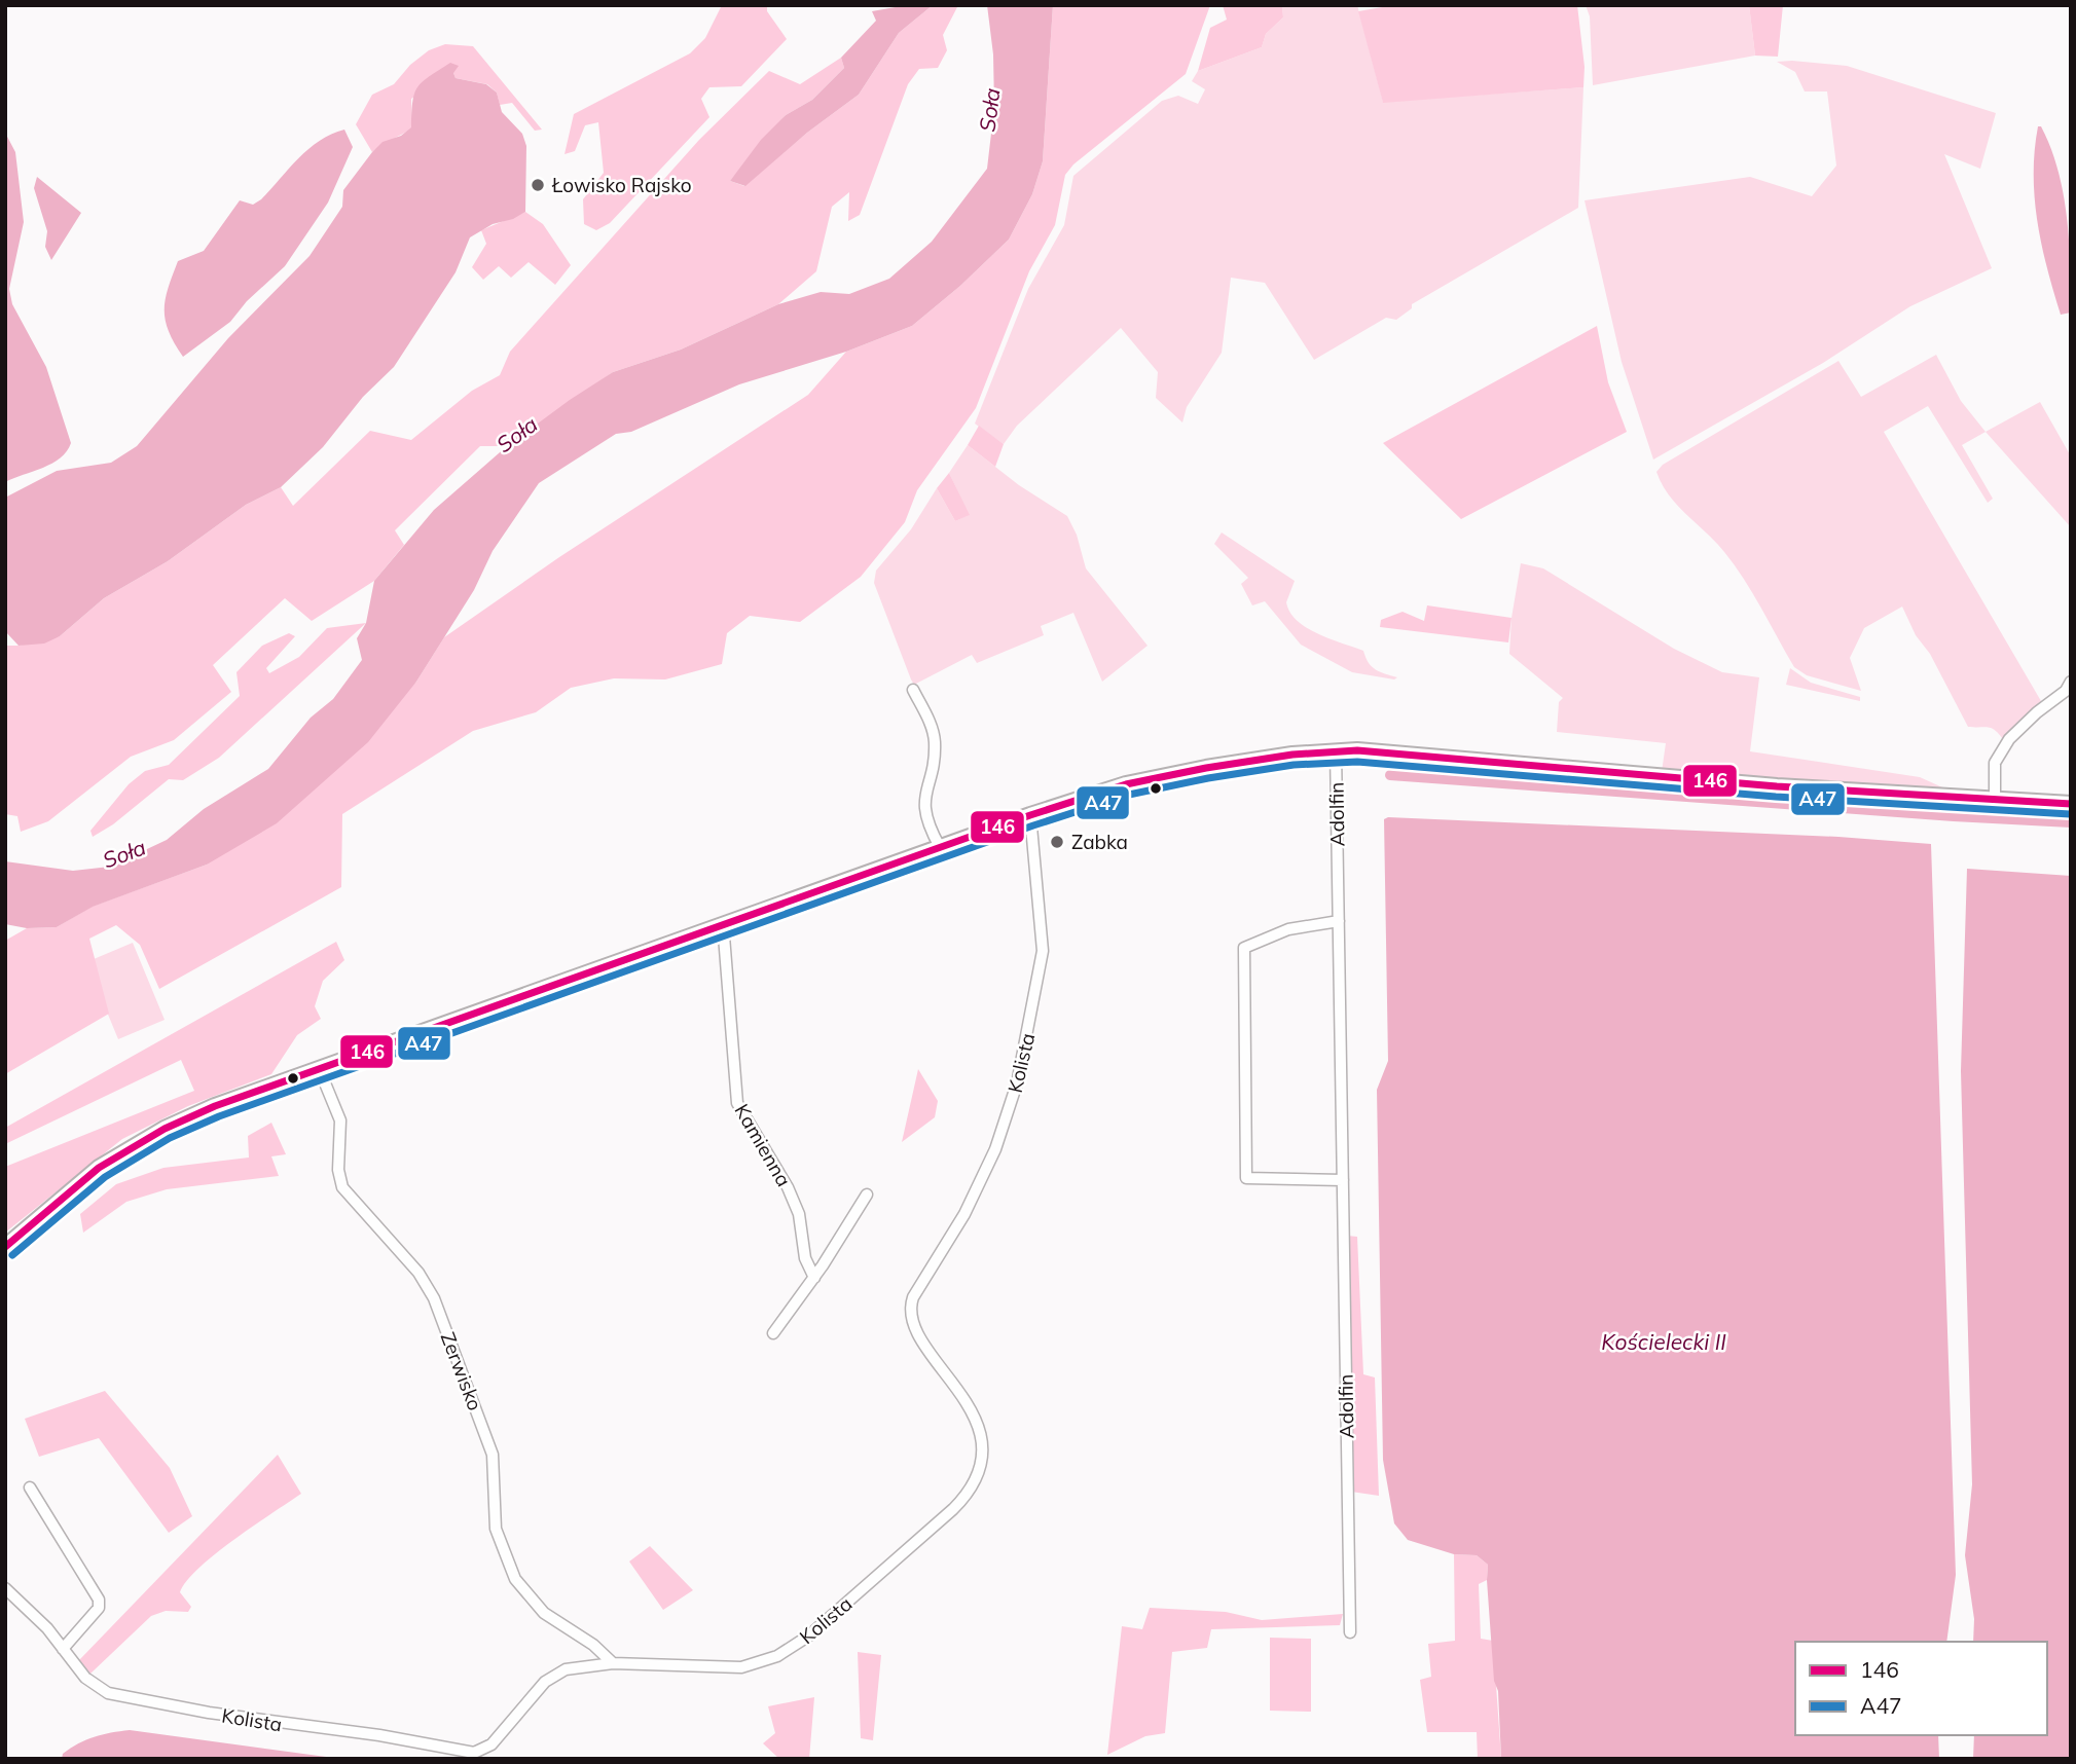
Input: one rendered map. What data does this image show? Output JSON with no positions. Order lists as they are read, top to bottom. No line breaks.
{"streets":{"street":["Adolfin","Kolista","Kamienna","Zerwisko"]},"crossings":[["Kolista","Zerwisko"]],"water":["Soła","Kościelecki II"],"places":["Łowisko Rajsko","Zabka"],"lines":["transit line 146","transit line A47"],"legend":["146","A47"]}
